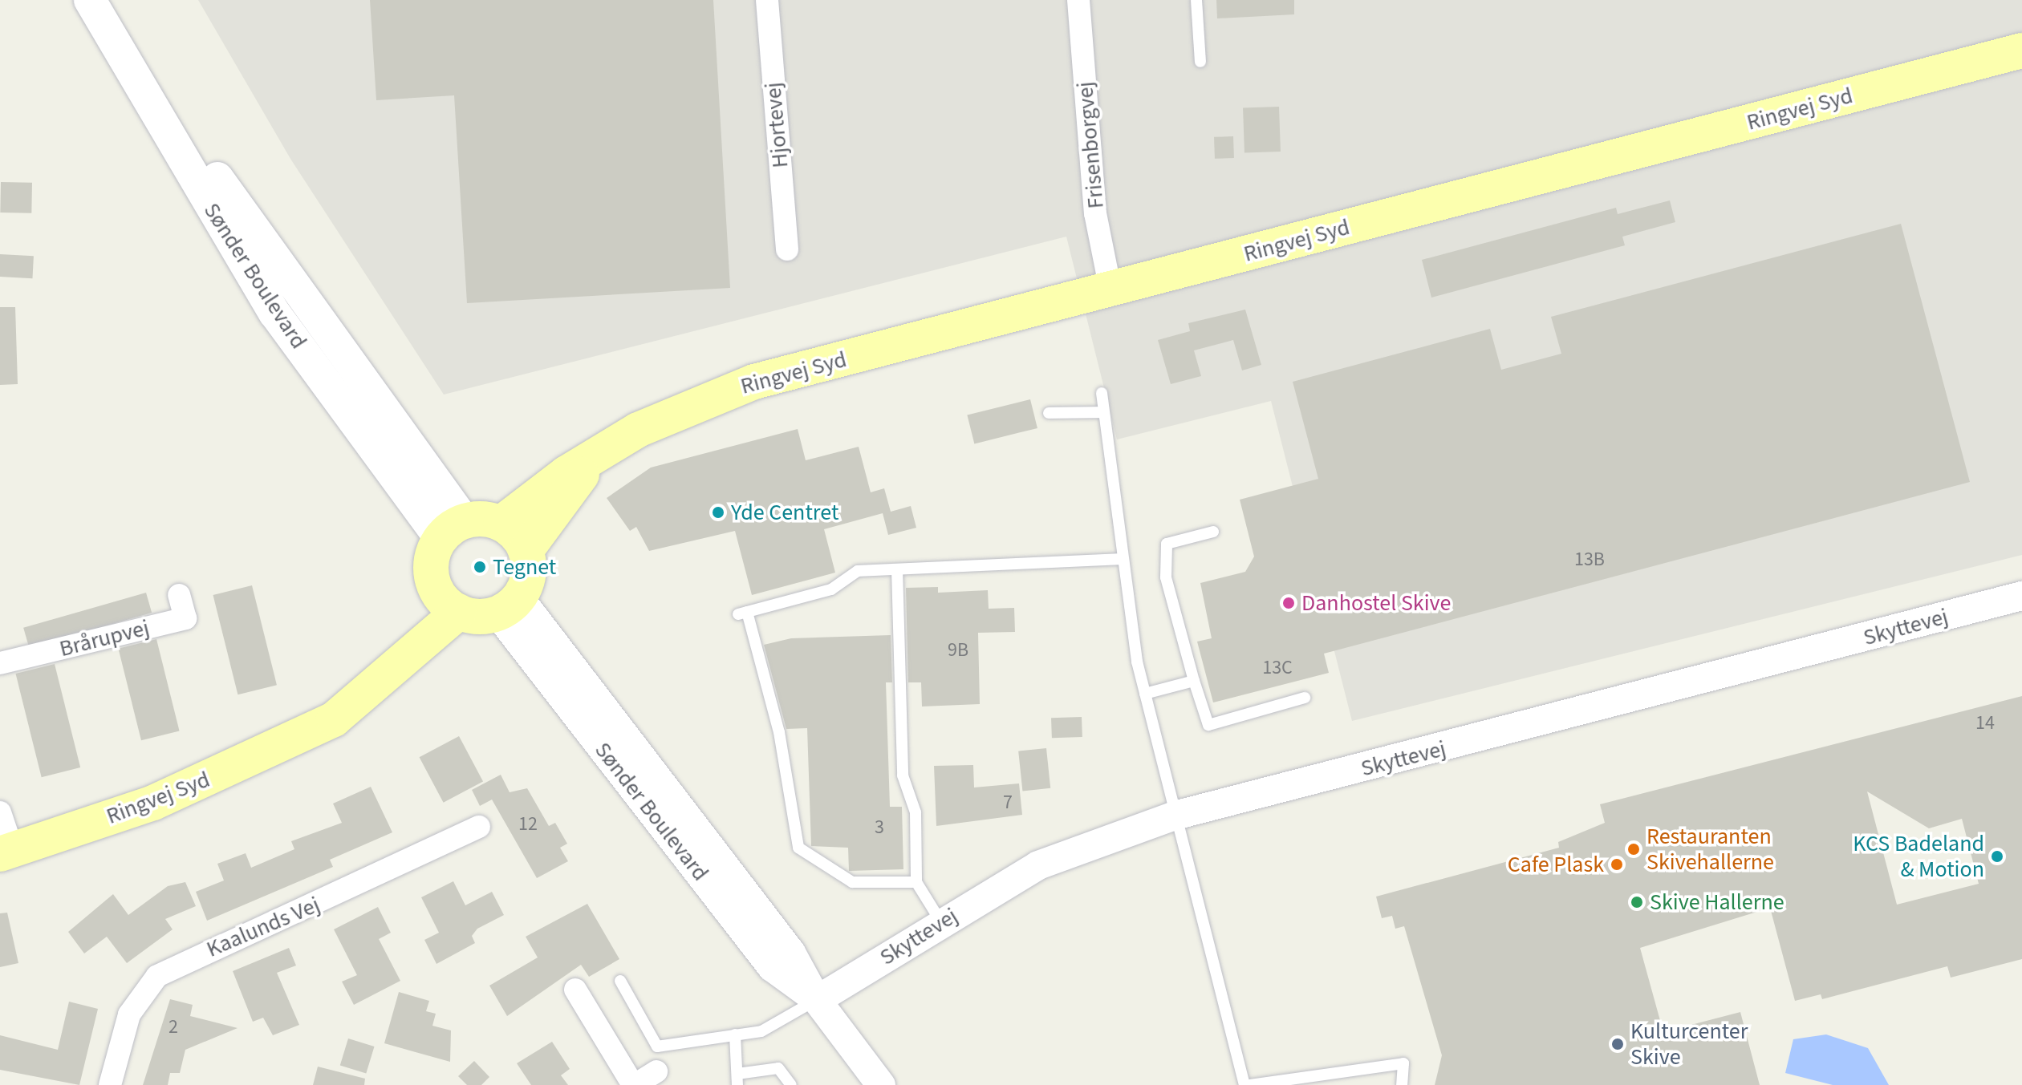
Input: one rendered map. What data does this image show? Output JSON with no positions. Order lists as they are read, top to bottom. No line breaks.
{"streets":{"main road":["Ringvej Syd","Sønder Boulevard"],"street":["Hjortevej","Frisenborgvej","Skyttevej","Brårupvej","Kaalunds Vej"]},"crossings":[["Ringvej Syd","Frisenborgvej"],["Ringvej Syd","Sønder Boulevard"],["Sønder Boulevard","Skyttevej"]],"places":["Yde Centret","Tegnet","Danhostel Skive","Restauranten Skivehallerne","KCS Badeland & Motion","Cafe Plask","Skive Hallerne","Kulturcenter Skive"],"house_numbers":["13B","9B","13C","14","7","12","3","2"]}
